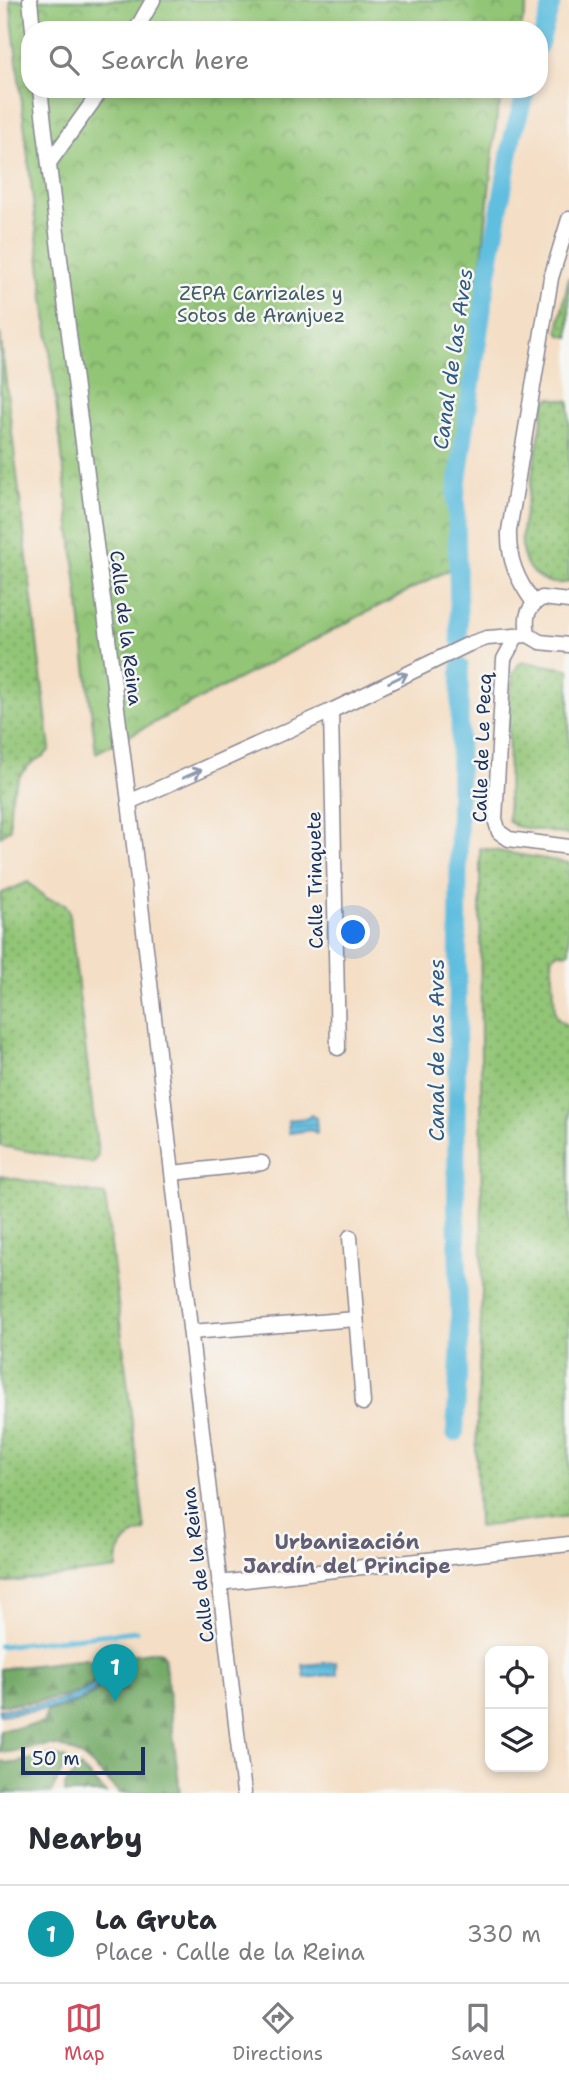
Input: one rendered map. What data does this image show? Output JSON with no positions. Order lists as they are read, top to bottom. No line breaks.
{"streets":{"street":["Calle de la Reina","Calle de Le Pecq","Calle Trinquete"]},"districts":["Urbanización Jardín del Principe"],"water":["Canal de las Aves"],"parks":["ZEPA Carrizales y Sotos de Aranjuez"],"scale_bar":"50 m","page":{"search":"Search here","pins":"1","scale":"50 m","heading":"Nearby","list":[{"mark":"1","name":"La Gruta","note":"Place · Calle de la Reina","value":"330 m"}],"nav":["Map","Directions","Saved"]}}
